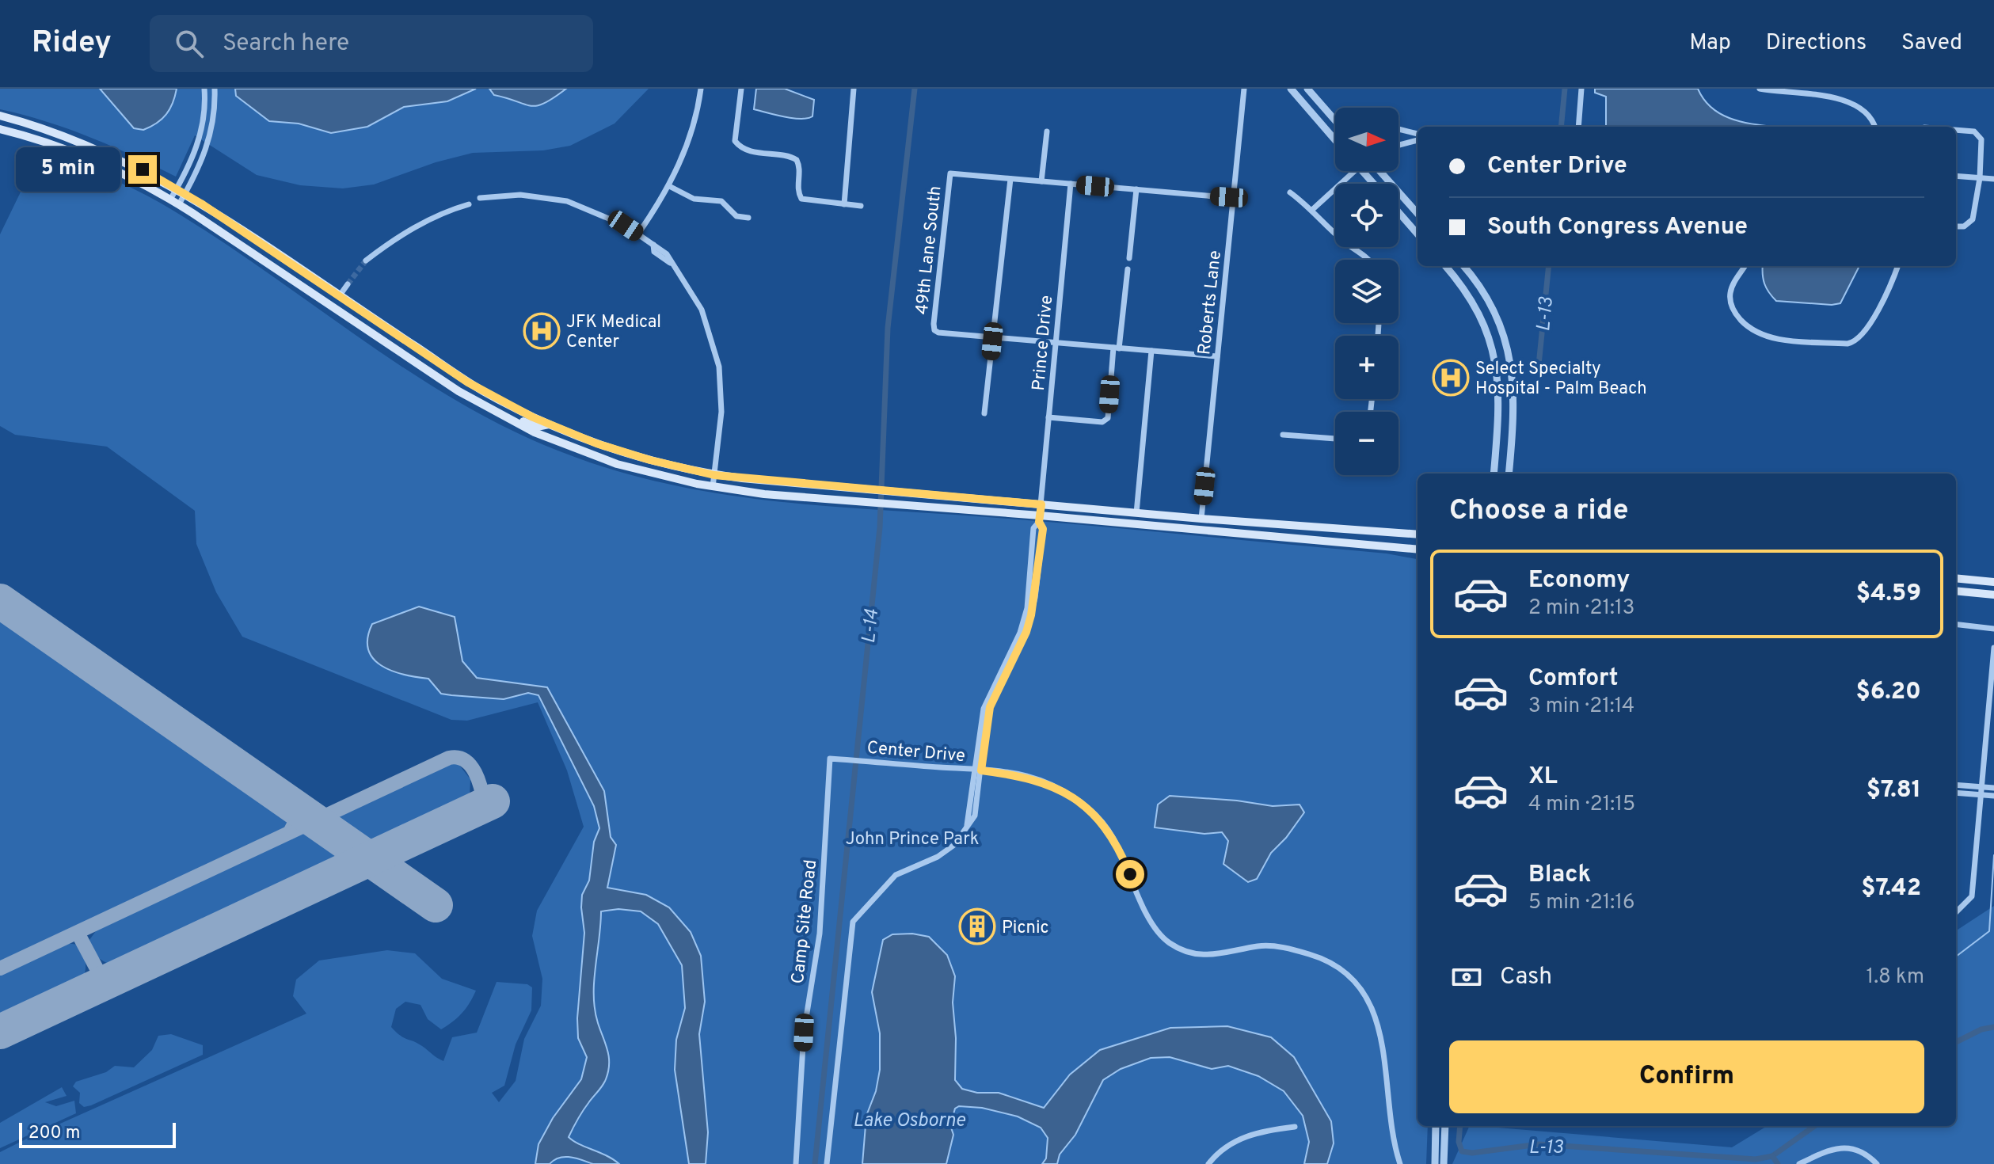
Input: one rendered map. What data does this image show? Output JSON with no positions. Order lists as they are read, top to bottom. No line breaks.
{"streets":{"street":["49th Lane South","Roberts Lane","Prince Drive","Center Drive","Camp Site Road"]},"crossings":[["Prince Drive","Center Drive"],["Center Drive","Camp Site Road"]],"water":["L-13","L-14","Lake Osborne"],"parks":["John Prince Park"],"places":{"hospital":["JFK Medical Center","Select Specialty Hospital - Palm Beach"],"building":["Picnic"]},"scale_bar":"200 m","north":"right","page":{"header":"Ridey","search":"Search here","nav":["Map","Directions","Saved"],"map_buttons":["+","−"],"banner":["Center Drive","South Congress Avenue"],"bubble":"5 min","heading":"Choose a ride","list":[{"name":"Economy","note":"2 min · 21:13","value":"$4.59"},{"name":"Comfort","note":"3 min · 21:14","value":"$6.20"},{"name":"XL","note":"4 min · 21:15","value":"$7.81"},{"name":"Black","note":"5 min · 21:16","value":"$7.42"}],"pay":["Cash","1.8 km"],"buttons":"Confirm","scale":"200 m"}}
